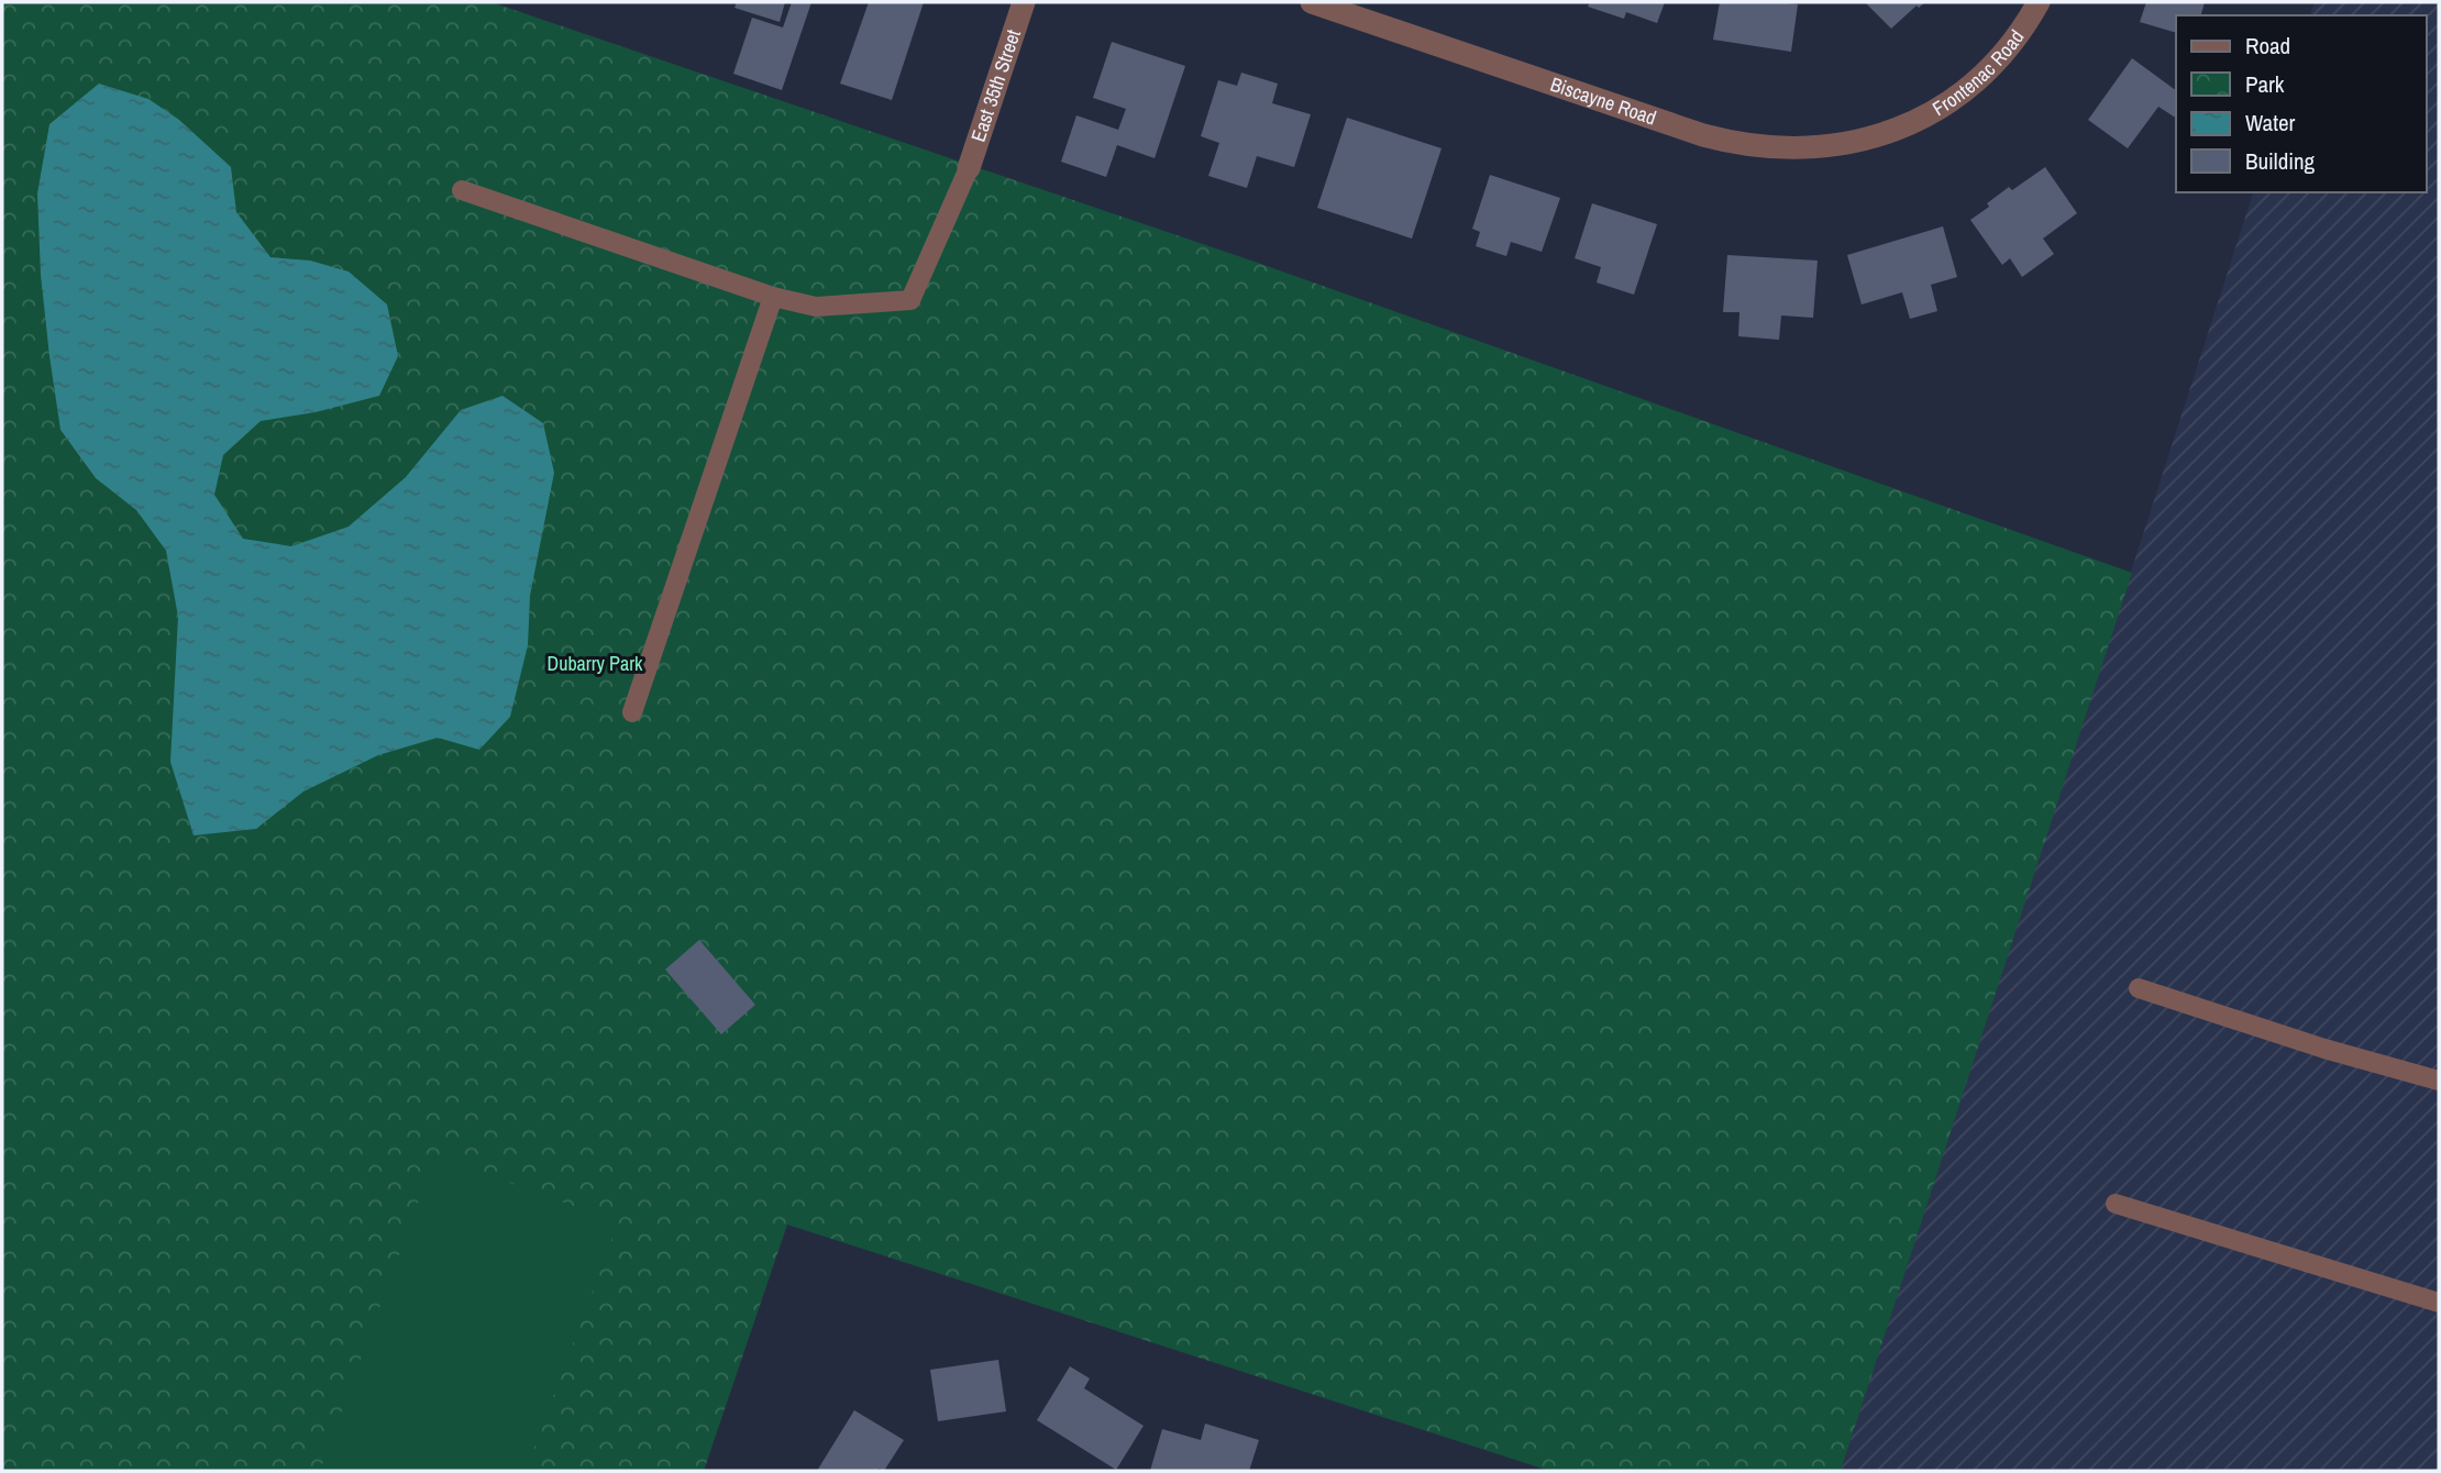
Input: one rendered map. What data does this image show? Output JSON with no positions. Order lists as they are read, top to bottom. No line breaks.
{"streets":{"street":["Frontenac Road","East 35th Street","Biscayne Road"]},"crossings":[["Frontenac Road","Biscayne Road"]],"parks":["Dubarry Park"],"legend":["Road","Park","Water","Building"]}
